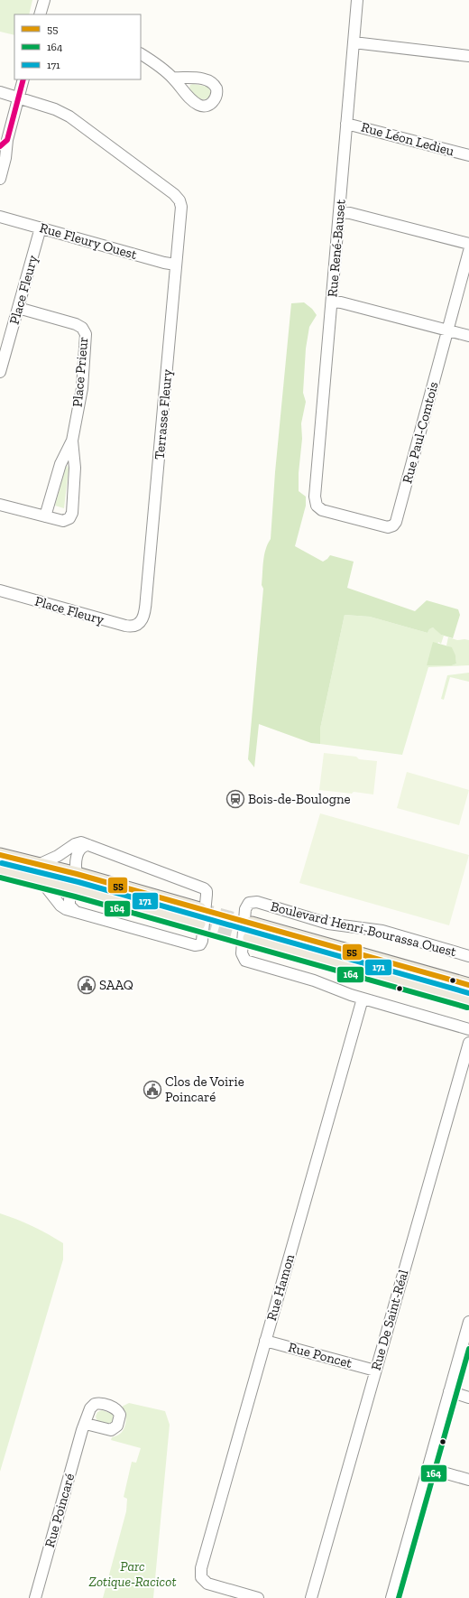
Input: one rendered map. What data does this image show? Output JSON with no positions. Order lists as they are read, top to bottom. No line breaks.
{"streets":{"main road":["Boulevard Henri-Bourassa Ouest"],"street":["Rue Léon Ledieu","Rue Fleury Ouest","Rue René-Bauset","Place Fleury","Place Prieur","Terrasse Fleury","Rue Paul-Comtois","Rue Hamon","Rue De Saint-Réal","Rue Poncet","Rue Poincaré"]},"crossings":[["Rue Léon Ledieu","Rue René-Bauset"],["Rue Fleury Ouest","Place Fleury"],["Rue Fleury Ouest","Terrasse Fleury"],["Rue René-Bauset","Rue Paul-Comtois"],["Place Fleury","Place Prieur"],["Place Fleury","Terrasse Fleury"],["Boulevard Henri-Bourassa Ouest","Rue Hamon"],["Rue Hamon","Rue Poncet"],["Rue De Saint-Réal","Rue Poncet"]],"parks":["Parc Zotique-Racicot"],"places":{"station":["Bois-de-Boulogne"],"public building":["SAAQ","Clos de Voirie Poincaré"]},"lines":["transit line 55","transit line 171","transit line 164"],"legend":["55","164","171"]}
